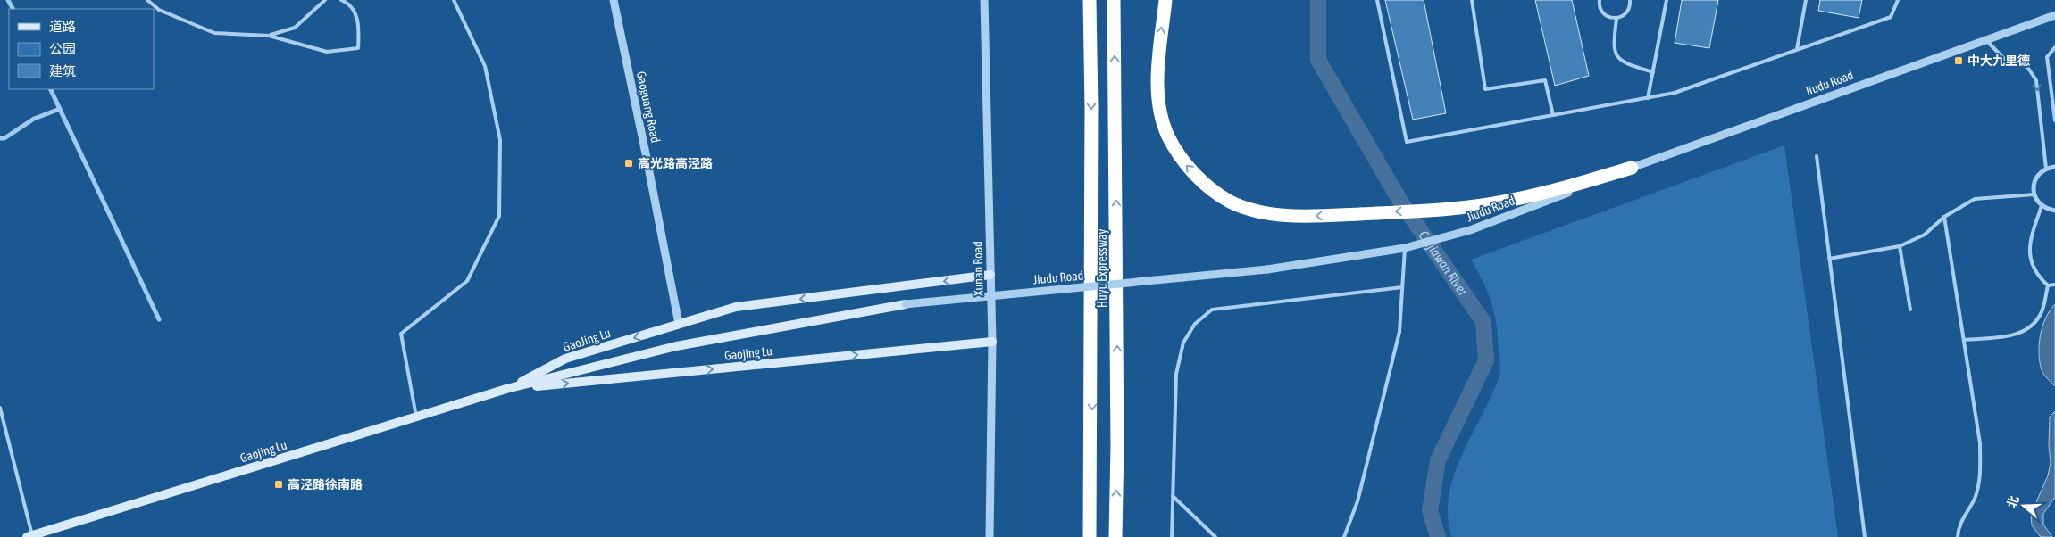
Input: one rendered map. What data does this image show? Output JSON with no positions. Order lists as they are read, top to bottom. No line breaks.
{"streets":{"highway":["Huyu Expressway"],"main road":["GaoJing Lu","Gaojing Lu"],"street":["Jiudu Road","Gaoguang Road","Xunan Road"]},"crossings":[["Jiudu Road","Gaojing Lu"],["Gaoguang Road","GaoJing Lu"],["Xunan Road","GaoJing Lu"],["Xunan Road","Gaojing Lu"],["GaoJing Lu","Gaojing Lu"]],"one_way":["GaoJing Lu"],"water":["Caijiawan River"],"places":{"transit":["中大九里德","高光路高泾路","高泾路徐南路"]},"legend":["道路","公园","建筑"],"north":"left"}
